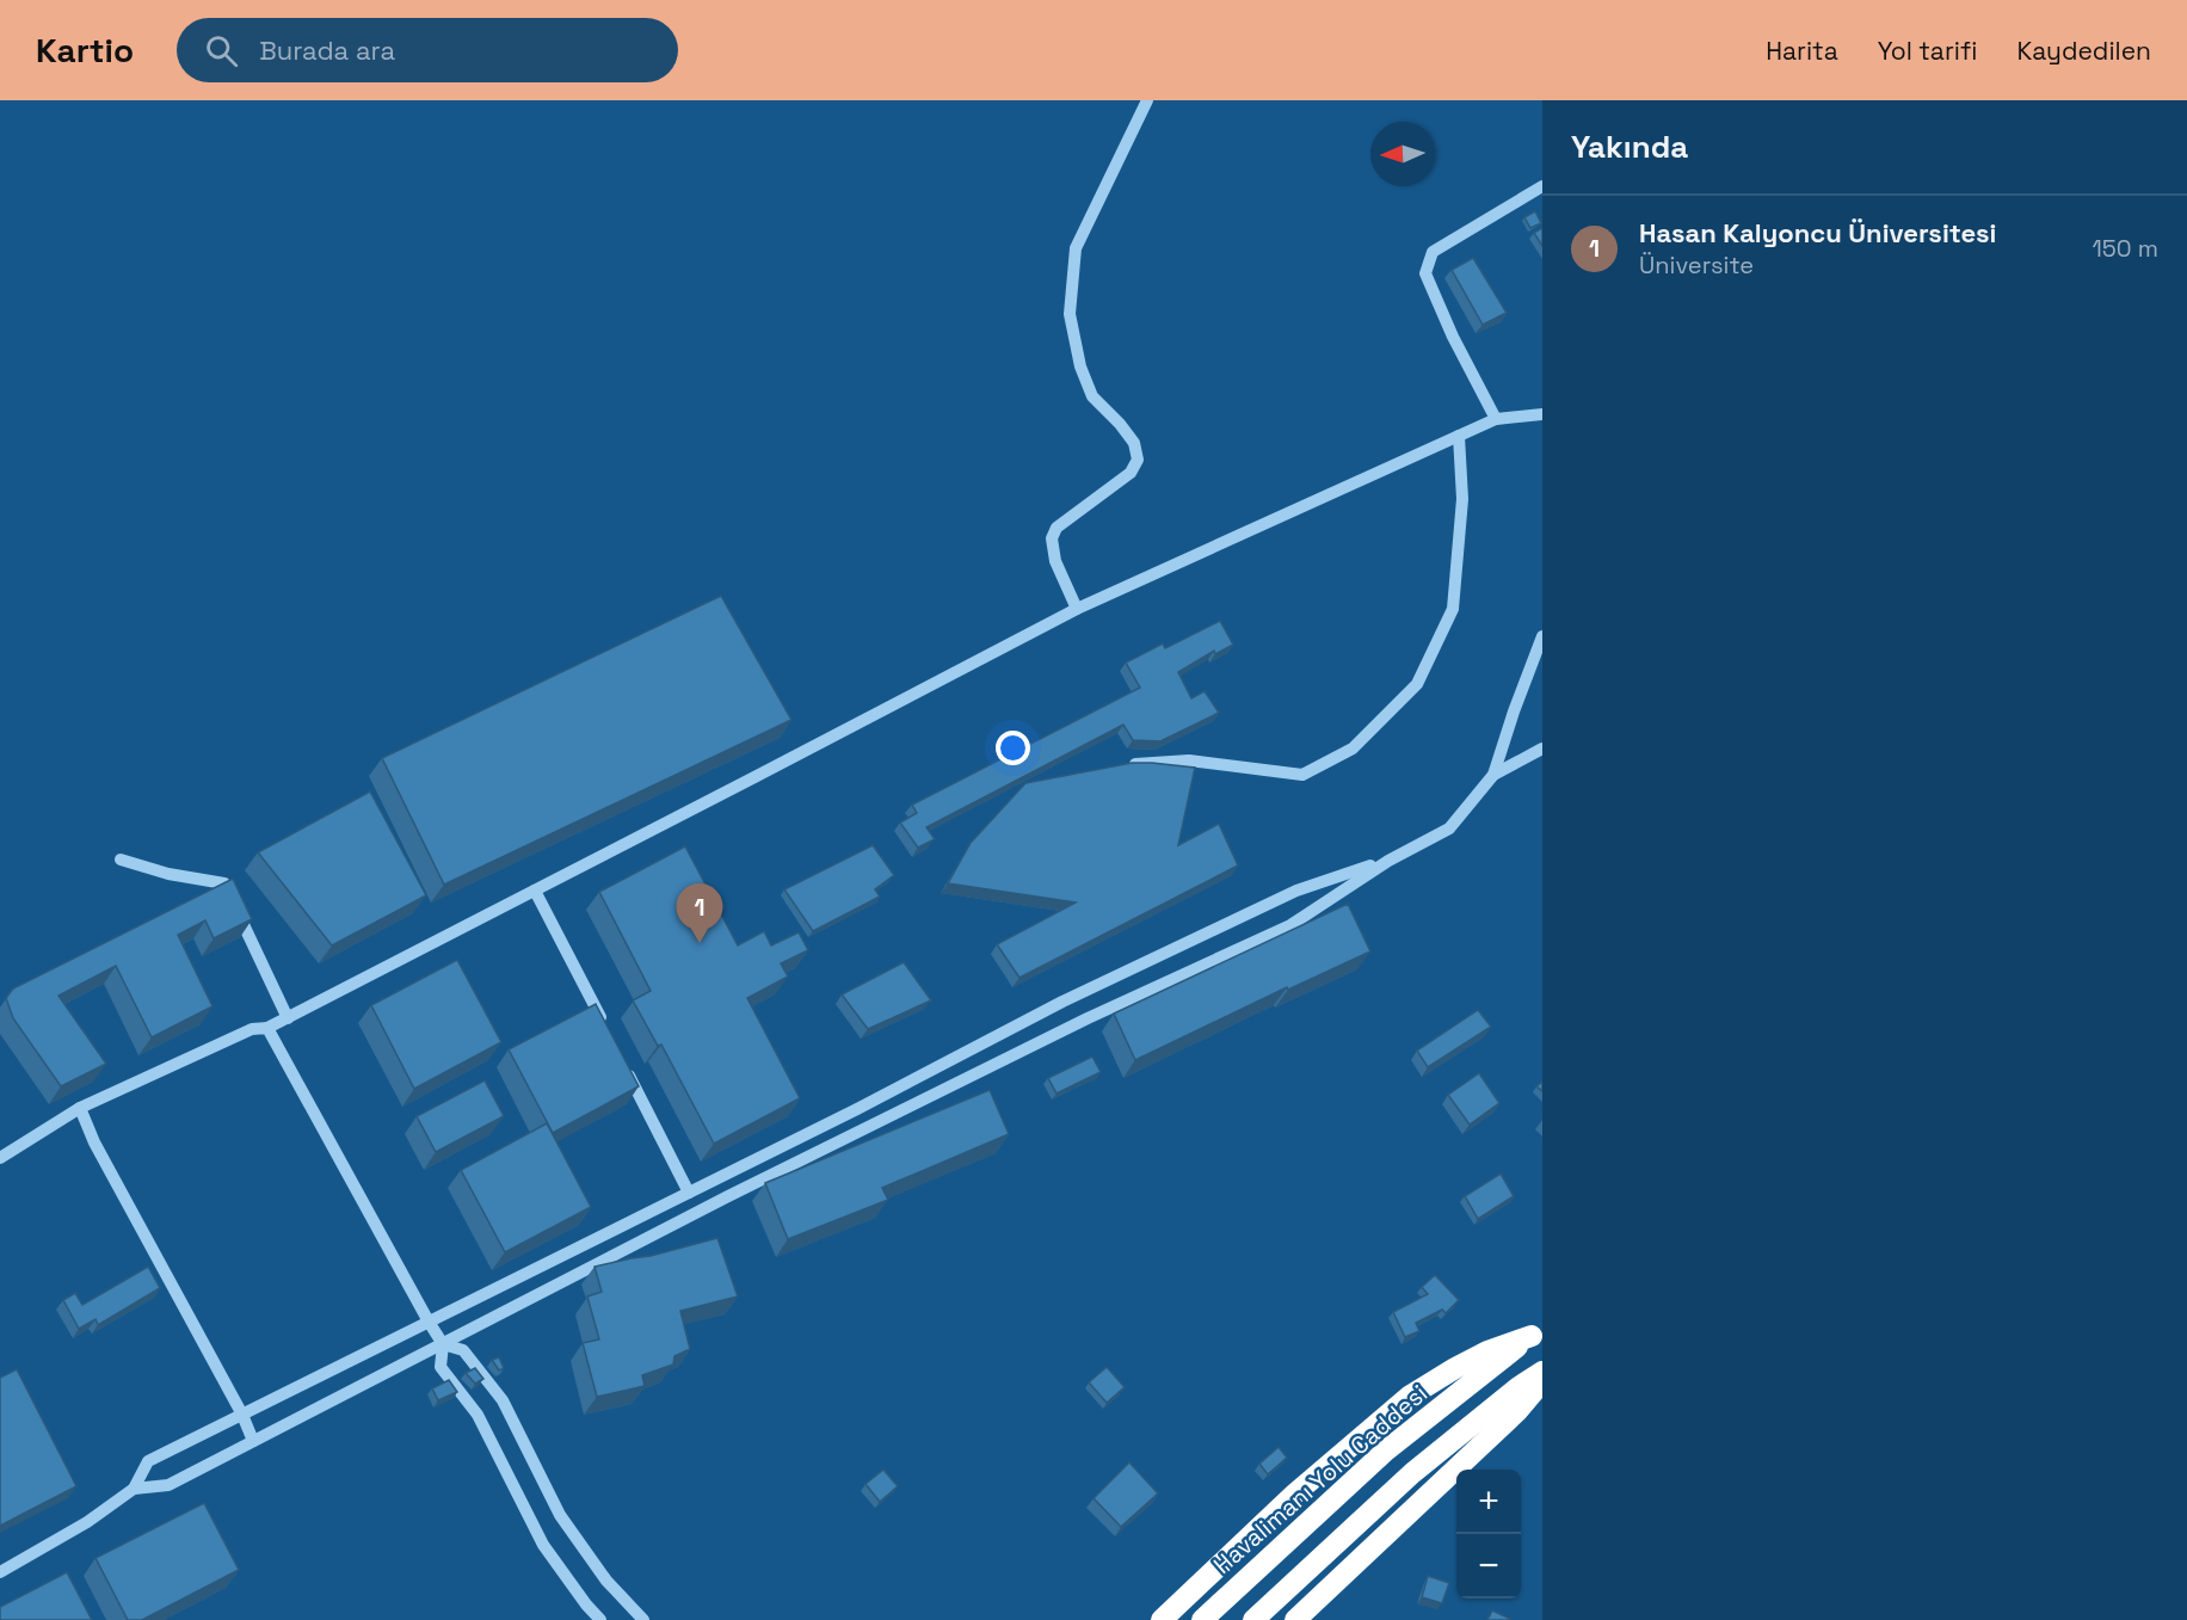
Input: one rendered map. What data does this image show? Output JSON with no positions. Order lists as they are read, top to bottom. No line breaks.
{"streets":{"highway":["Havalimanı Yolu Caddesi"]},"north":"left","page":{"header":"Kartio","search":"Burada ara","nav":["Harita","Yol tarifi","Kaydedilen"],"heading":"Yakında","list":[{"mark":"1","name":"Hasan Kalyoncu Üniversitesi","note":"Üniversite","value":"150 m"}],"pins":"1","map_buttons":["+","−"]}}
